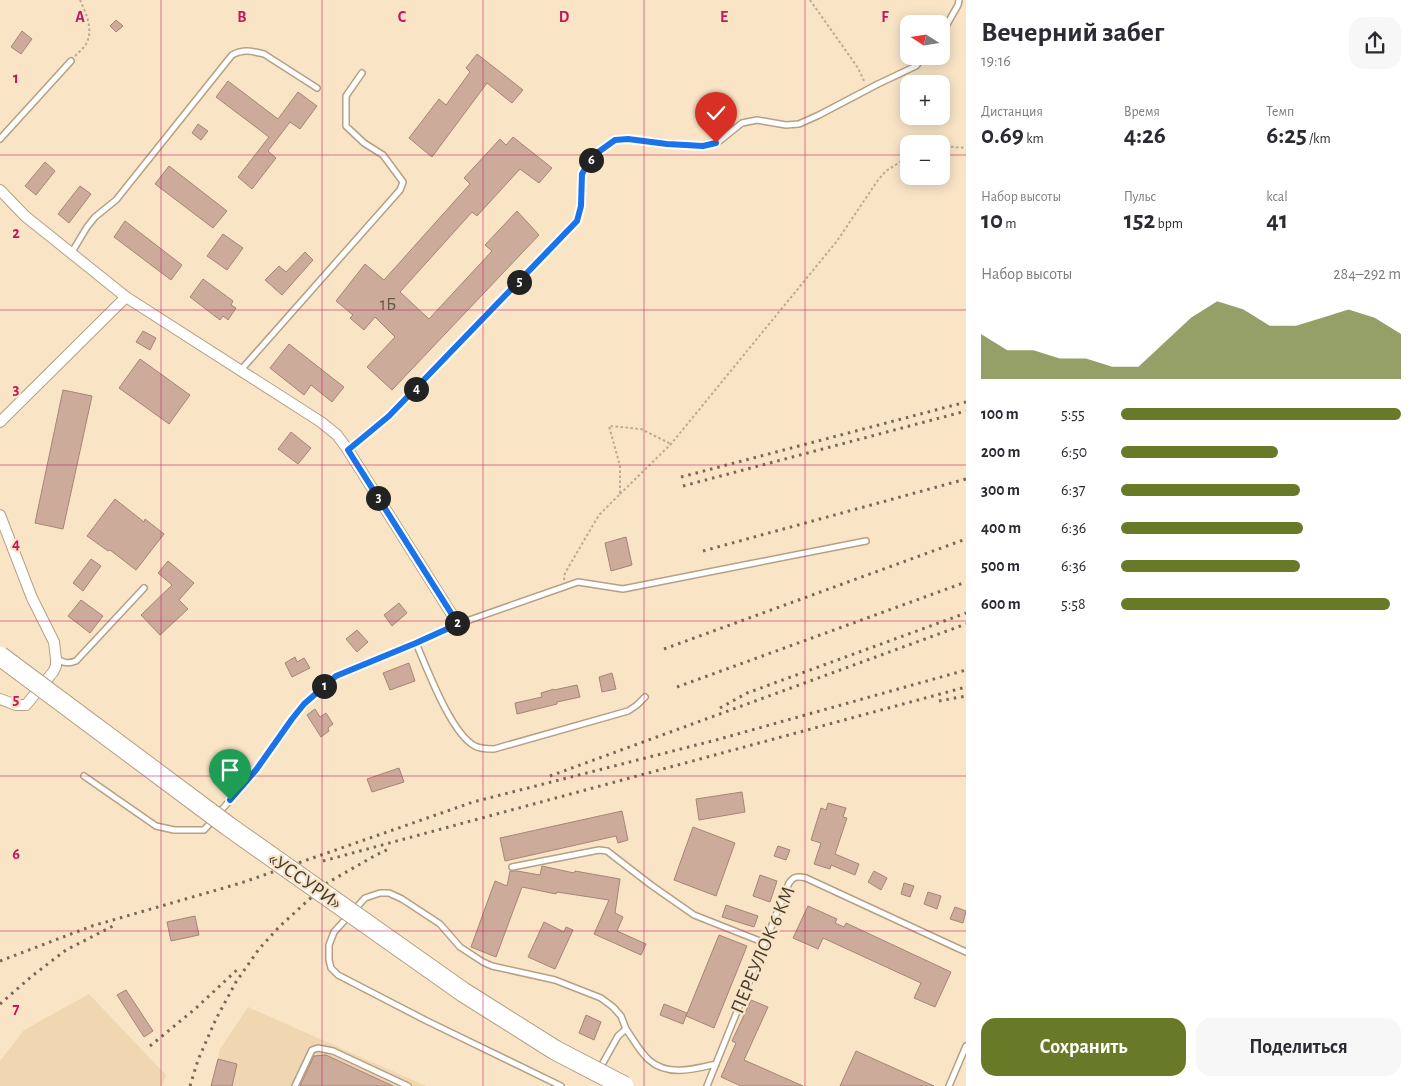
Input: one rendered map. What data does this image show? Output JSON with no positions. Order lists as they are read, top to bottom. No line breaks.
{"streets":{"highway":["«УССУРИ»"],"lane":["ПЕРЕУЛОК 6 КМ"]},"house_numbers":["1Б"],"north":"left","page":{"heading":["Вечерний забег","19:16"],"map_buttons":["+","−"],"stats":[["Дистанция","0.69 km"],["Время","4:26"],["Темп","6:25 /km"],["Набор высоты","10 m"],["Пульс","152 bpm"],["kcal","41"]],"pins":["6","5","4","3","2","1"],"chart":["Набор высоты","284–292 m"],"list":[{"name":"100 m","note":"5:55"},{"name":"200 m","note":"6:50"},{"name":"300 m","note":"6:37"},{"name":"400 m","note":"6:36"},{"name":"500 m","note":"6:36"},{"name":"600 m","note":"5:58"}],"buttons":["Сохранить","Поделиться"]},"grid":{"columns":["A","B","C","D","E","F"],"rows":["1","2","3","4","5","6","7"]}}
